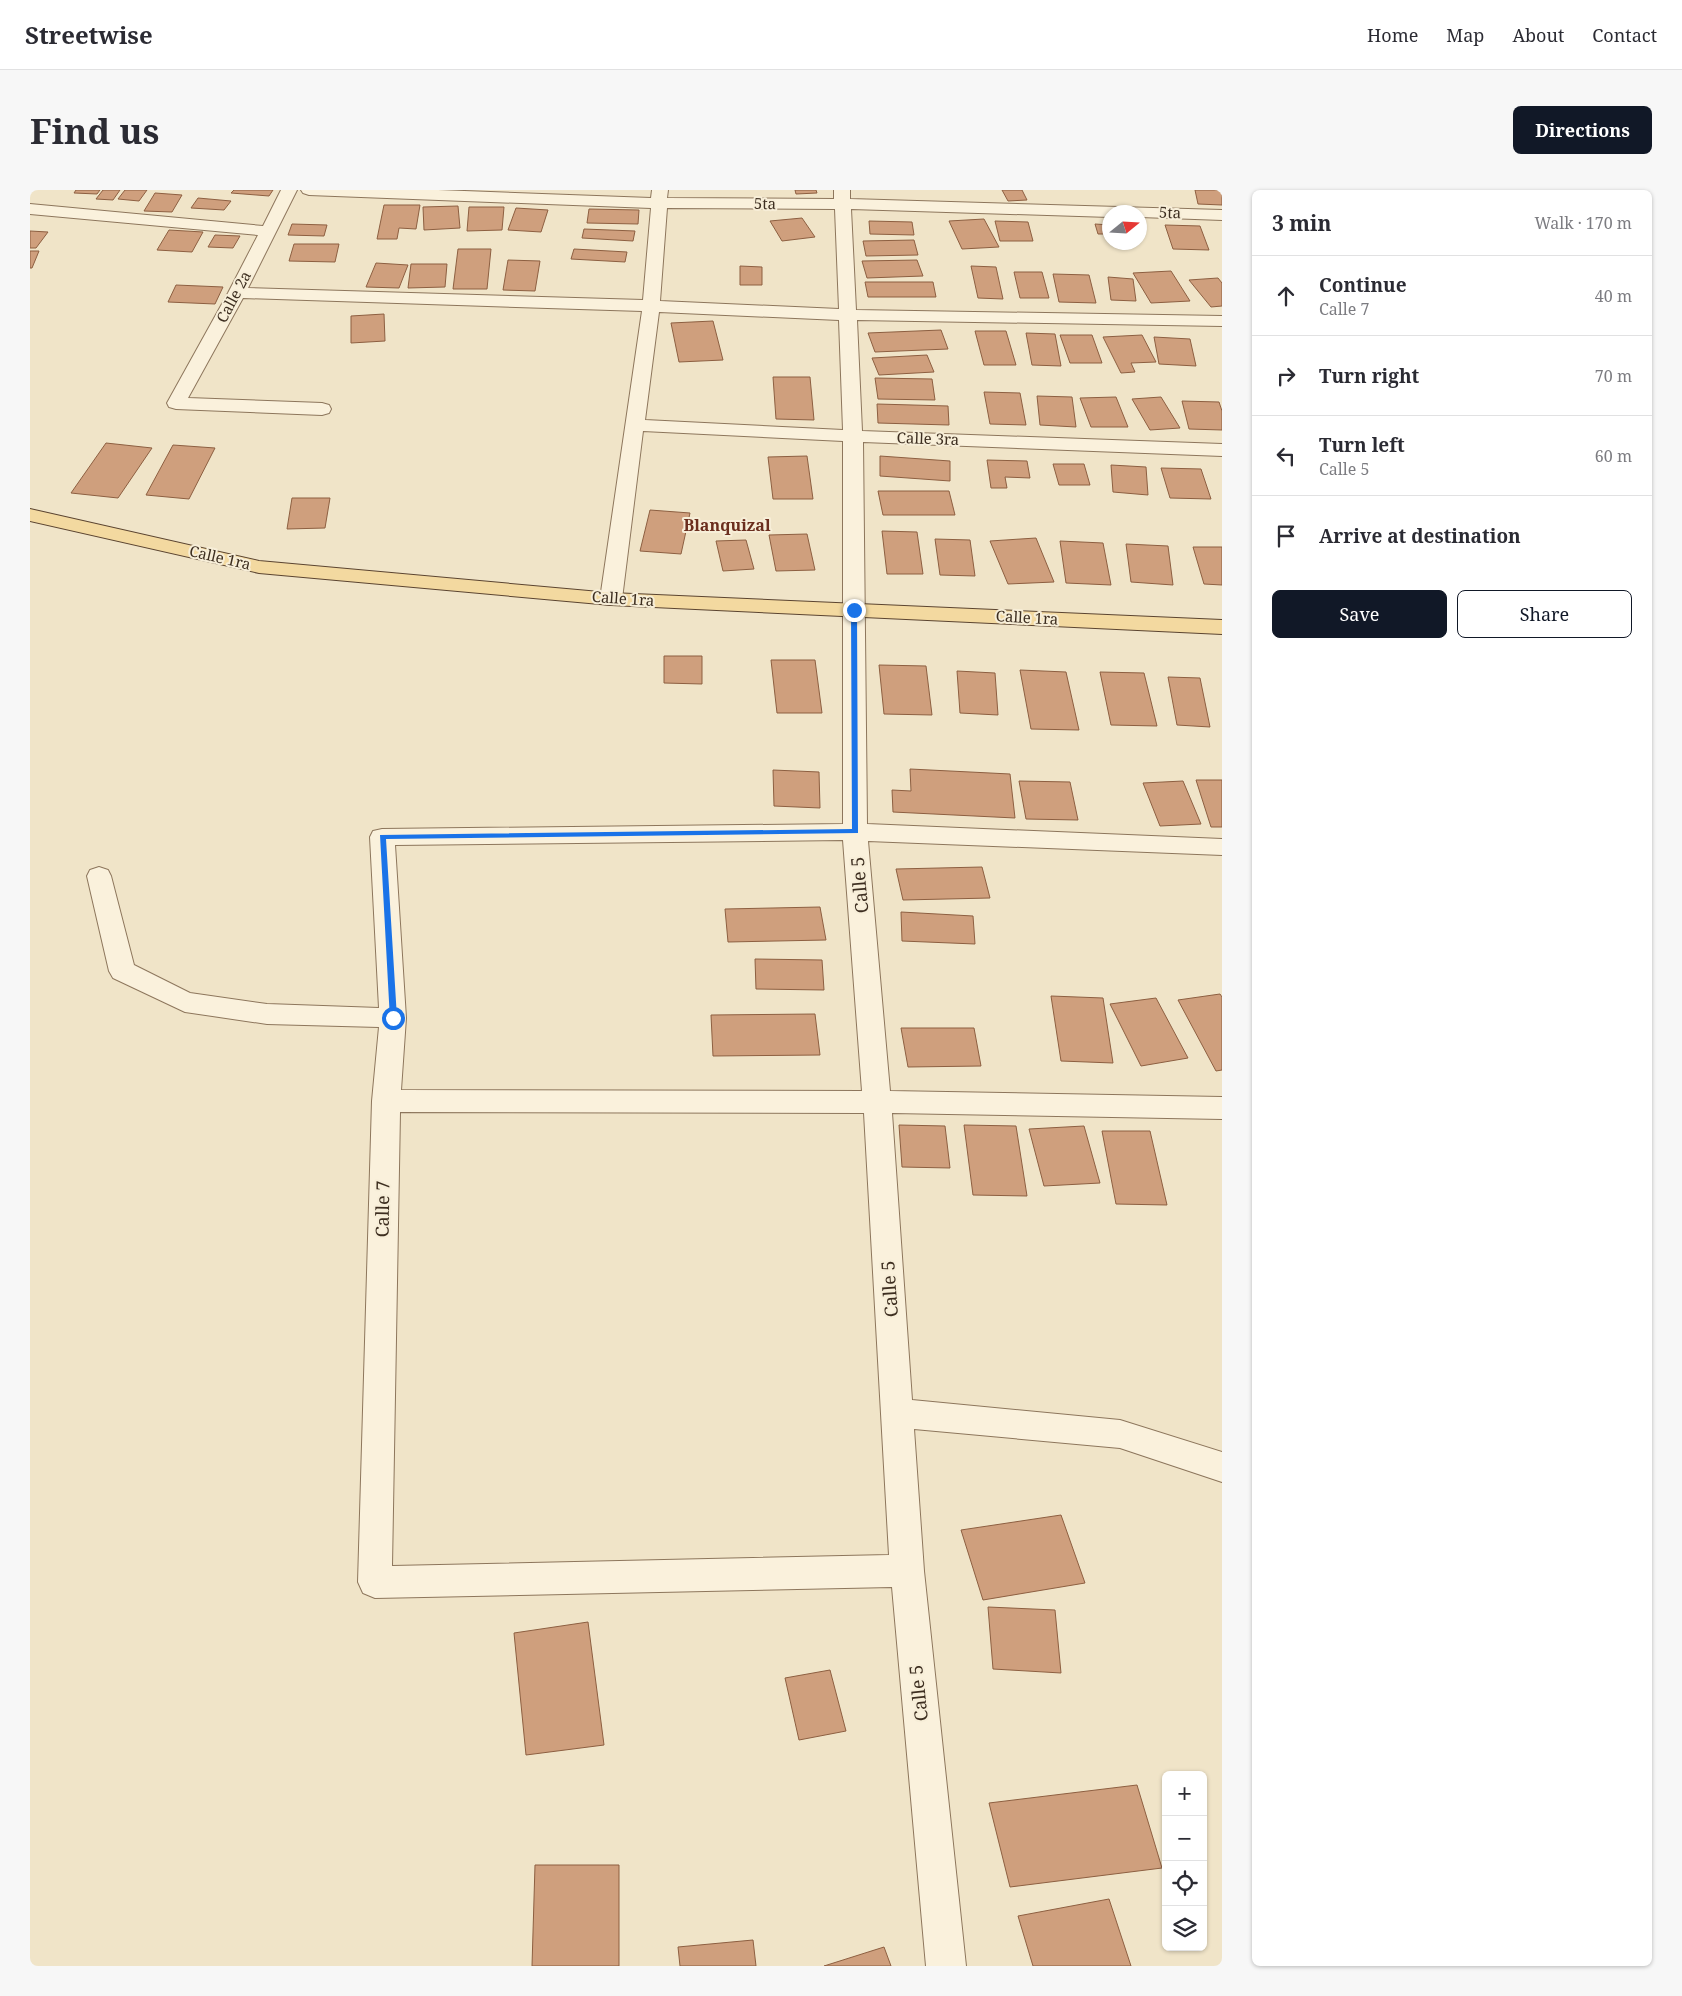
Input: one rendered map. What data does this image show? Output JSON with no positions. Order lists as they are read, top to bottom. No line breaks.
{"streets":{"main road":["Calle 1ra"],"street":["5ta","Calle 2a","Calle 3ra","Calle 5","Calle 7"]},"crossings":[["5ta","Calle 5"],["Calle 3ra","Calle 5"],["Calle 1ra","Calle 5"],["Calle 5","Calle 7"]],"districts":["Blanquizal"],"north":"right","page":{"header":"Streetwise","nav":["Home","Map","About","Contact"],"buttons":["Directions",["Save","Share"]],"title":"Find us","heading":["3 min","Walk · 170 m"],"list":[["Continue","Calle 7","40 m"],["Turn right","70 m"],["Turn left","Calle 5","60 m"],"Arrive at destination"],"map_buttons":["+","−"]}}
